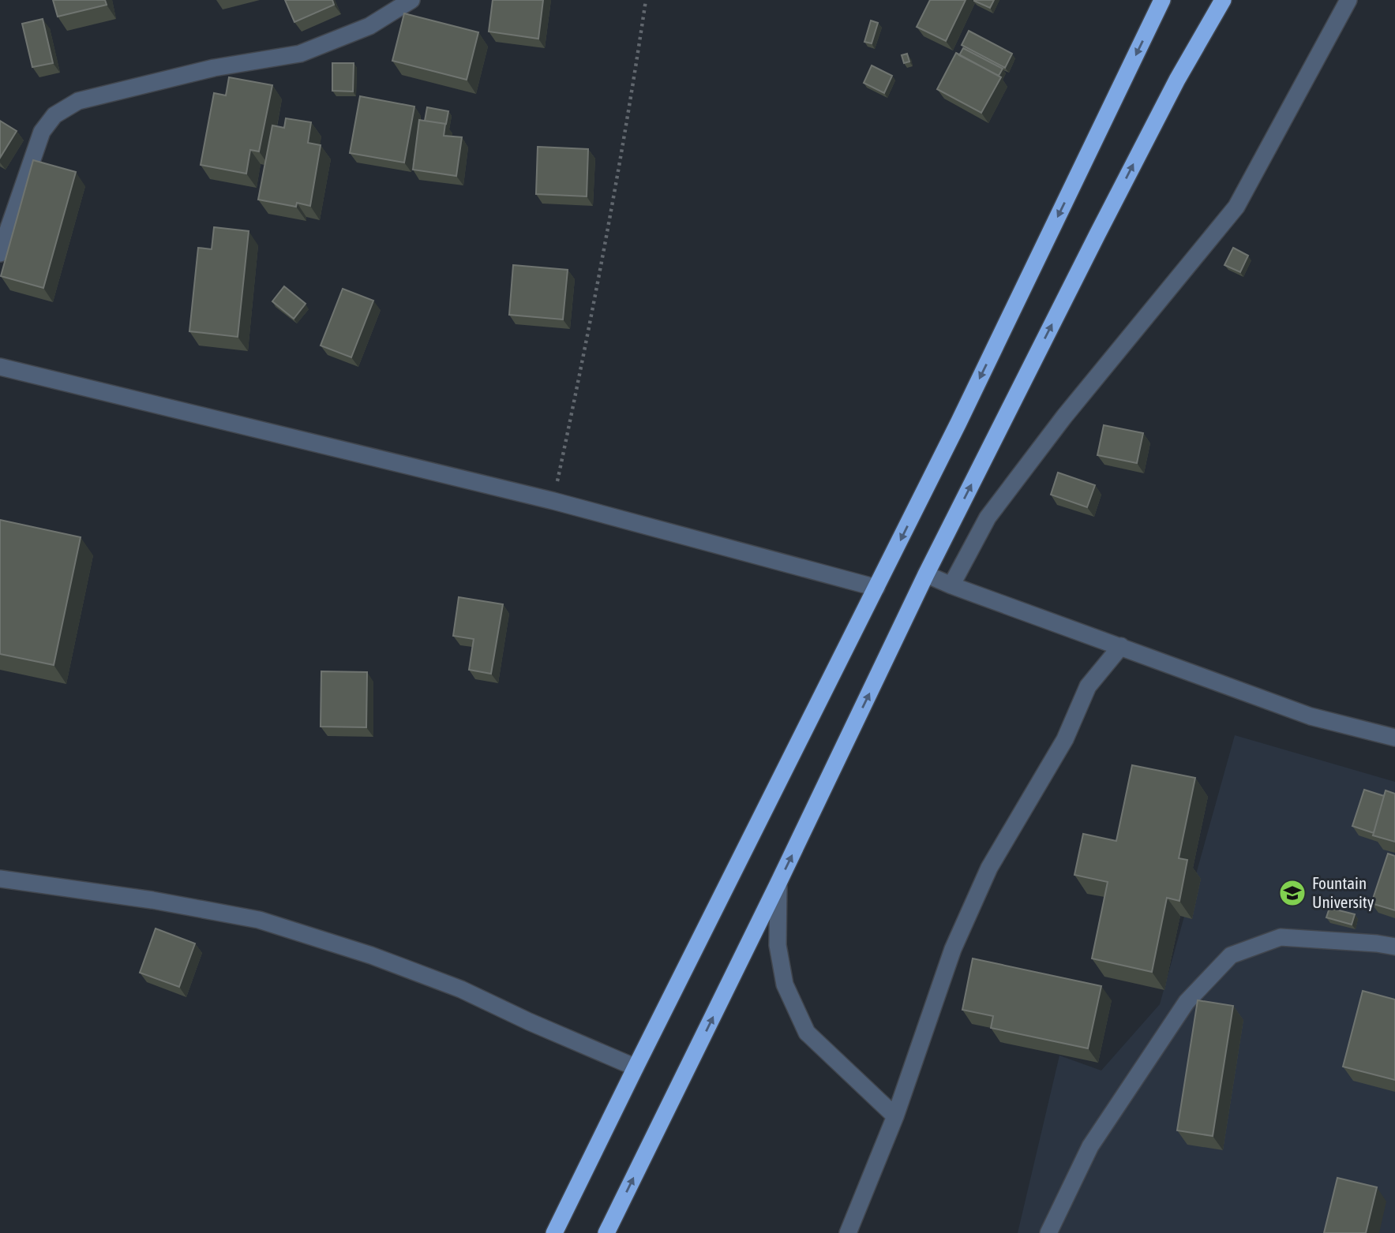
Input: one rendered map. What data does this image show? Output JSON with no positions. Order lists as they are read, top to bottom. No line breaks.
{"places":{"school or university":["Fountain University"]}}
